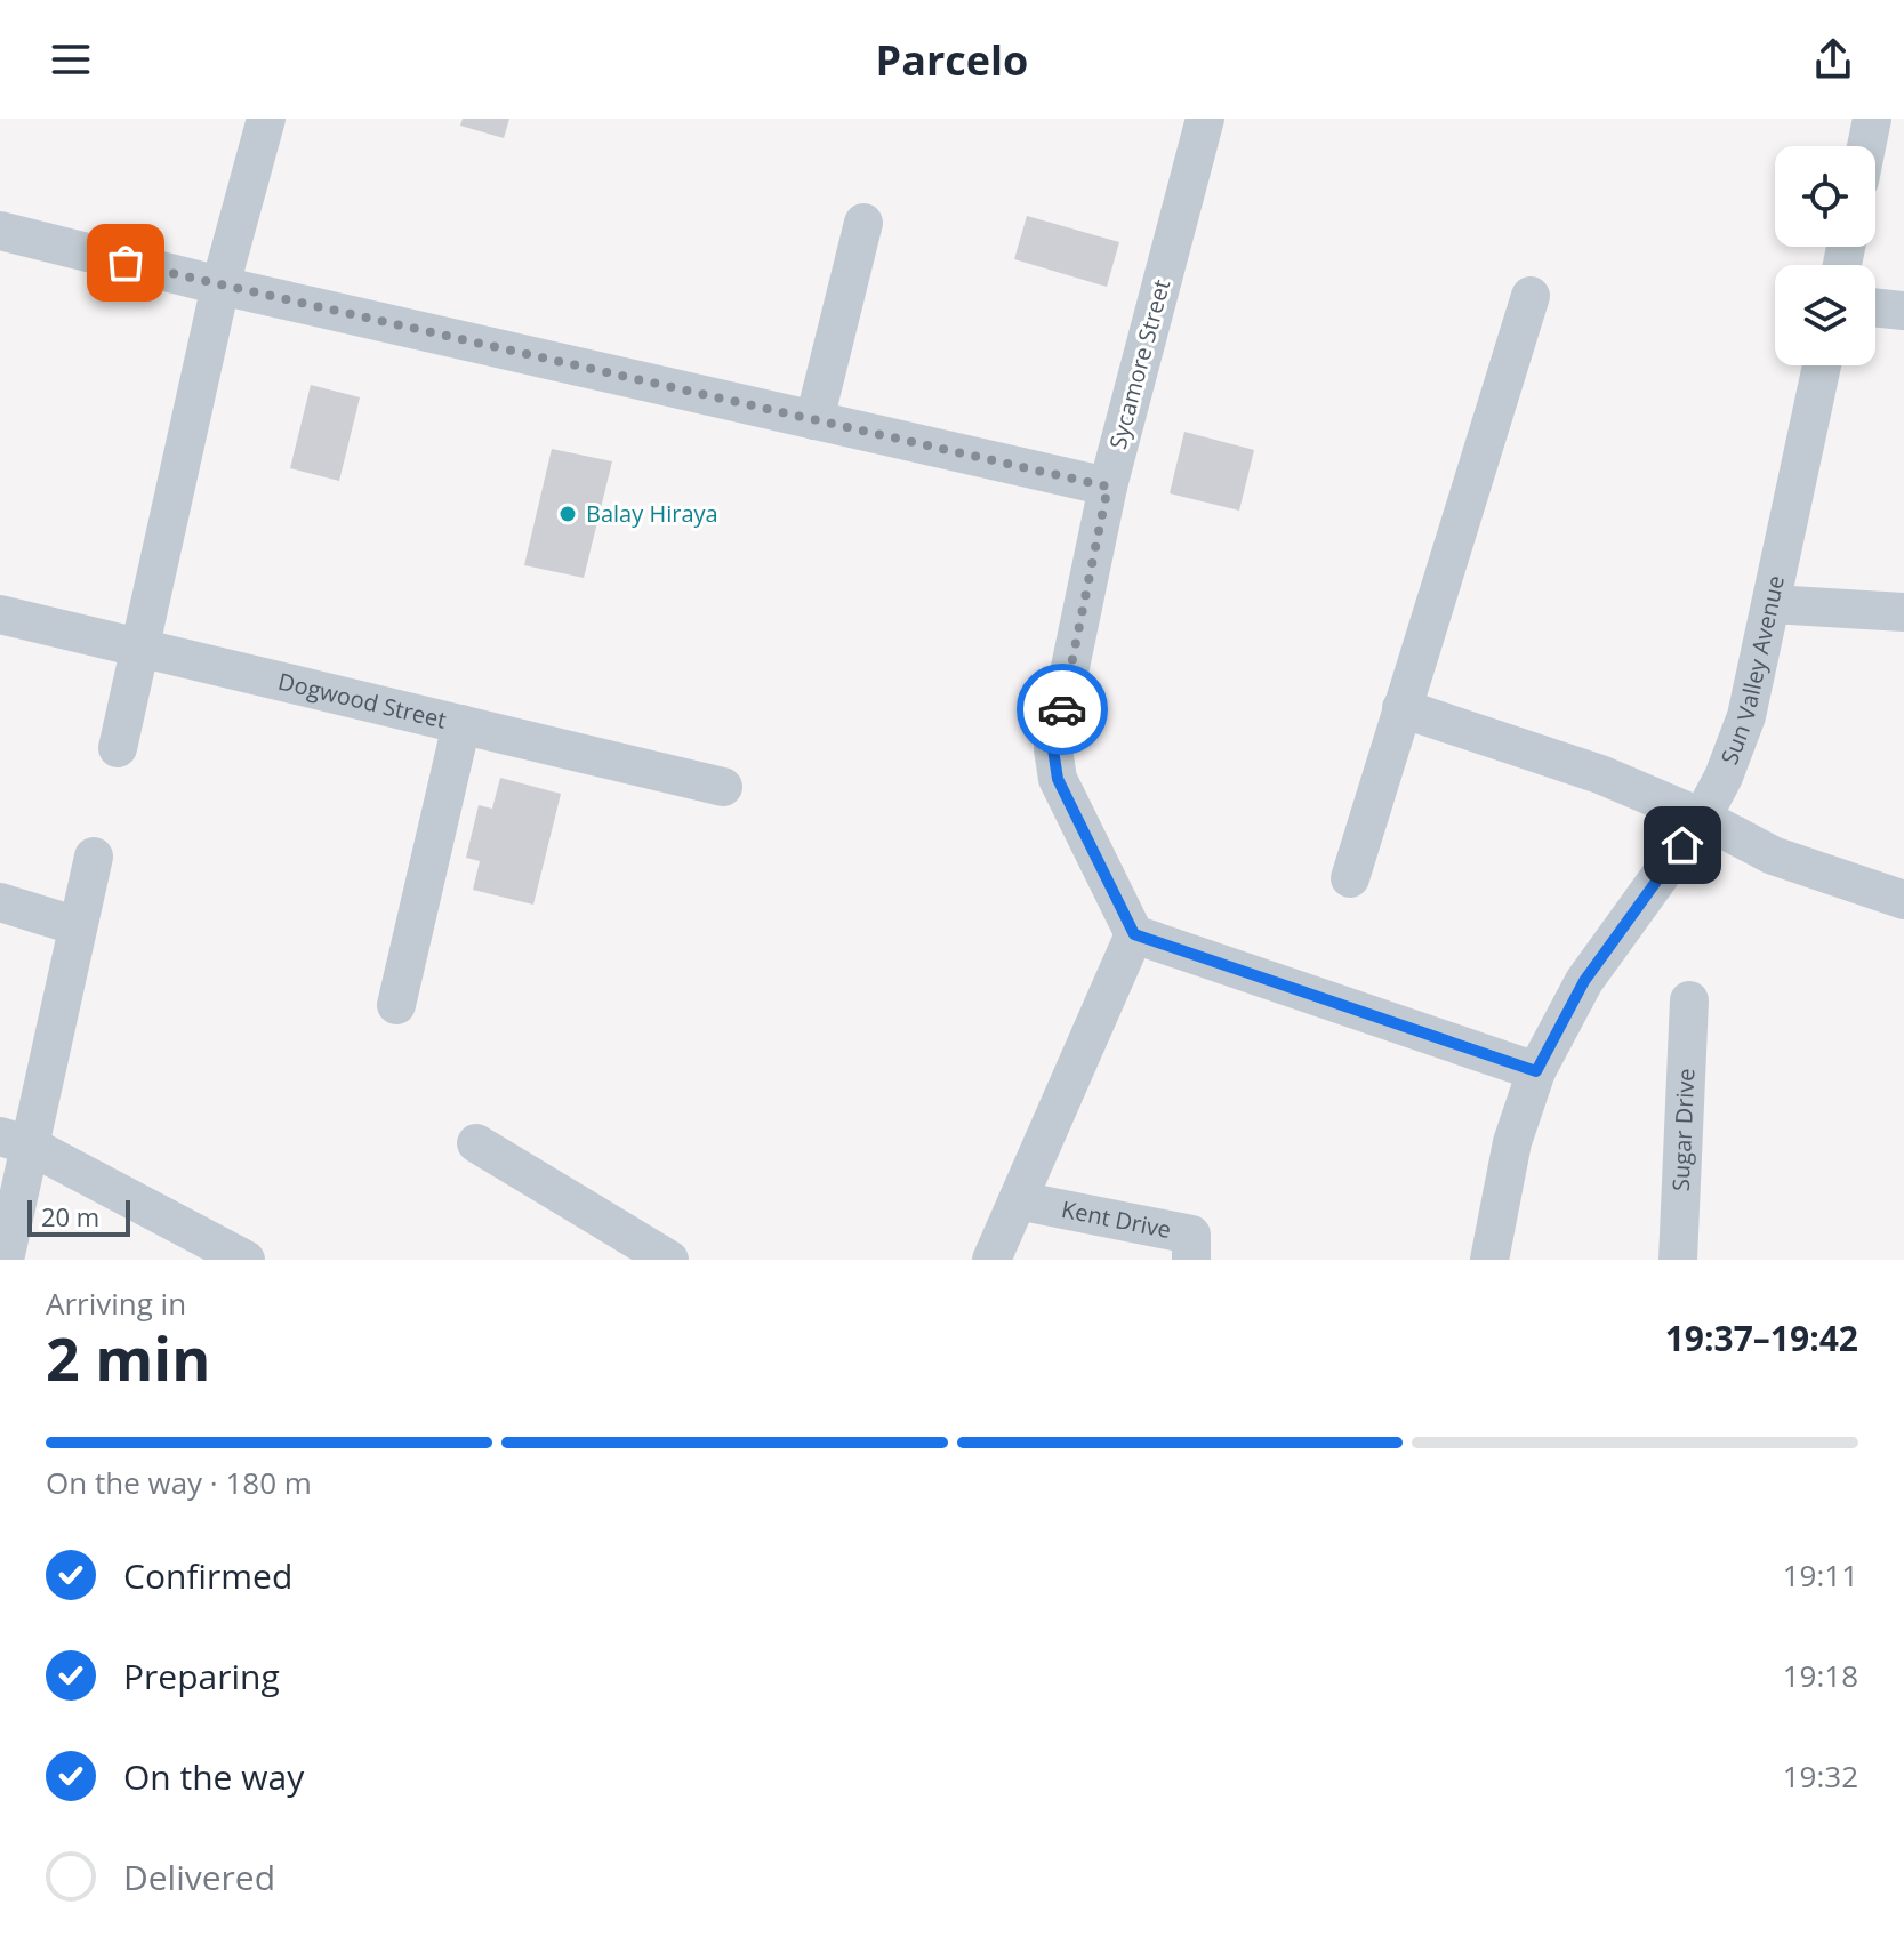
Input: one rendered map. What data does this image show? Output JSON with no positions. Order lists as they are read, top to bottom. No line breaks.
{"streets":{"street":["Sycamore Street","Sun Valley Avenue","Dogwood Street","Sugar Drive","Kent Drive"]},"places":["Balay Hiraya"],"scale_bar":"20 m","page":{"header":"Parcelo","scale":"20 m","heading":["2 min","Arriving in","19:37–19:42"],"bar":"On the way · 180 m","list":[["Confirmed","19:11"],["Preparing","19:18"],["On the way","19:32"],"Delivered"]}}
